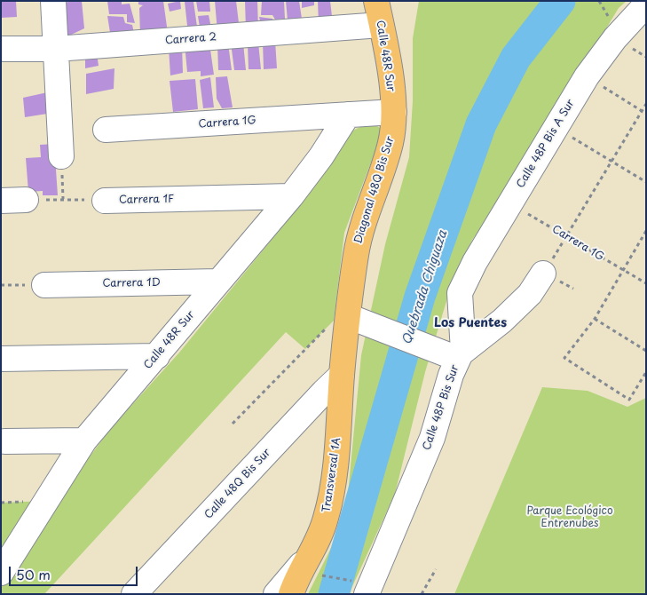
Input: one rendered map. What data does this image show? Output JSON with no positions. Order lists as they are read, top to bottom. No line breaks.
{"streets":{"main road":["Calle 48R Sur","Diagonal 48Q Bis Sur","Transversal 1A"],"street":["Carrera 2","Carrera 1G","Calle 48P Bis A Sur","Carrera 1F","Carrera 1D","Calle 48P Bis Sur","Calle 48Q Bis Sur"]},"crossings":[["Carrera 2","Calle 48R Sur"],["Calle 48R Sur","Carrera 1G"],["Calle 48R Sur","Diagonal 48Q Bis Sur"],["Calle 48R Sur","Carrera 1F"],["Calle 48R Sur","Carrera 1D"],["Carrera 1G","Calle 48P Bis A Sur"],["Carrera 1G","Diagonal 48Q Bis Sur"],["Calle 48P Bis A Sur","Calle 48P Bis Sur"],["Diagonal 48Q Bis Sur","Transversal 1A"],["Diagonal 48Q Bis Sur","Calle 48Q Bis Sur"],["Transversal 1A","Calle 48Q Bis Sur"]],"districts":["Los Puentes"],"water":["Quebrada Chiguaza"],"parks":["Parque Ecológico Entrenubes"],"scale_bar":"50 m"}
